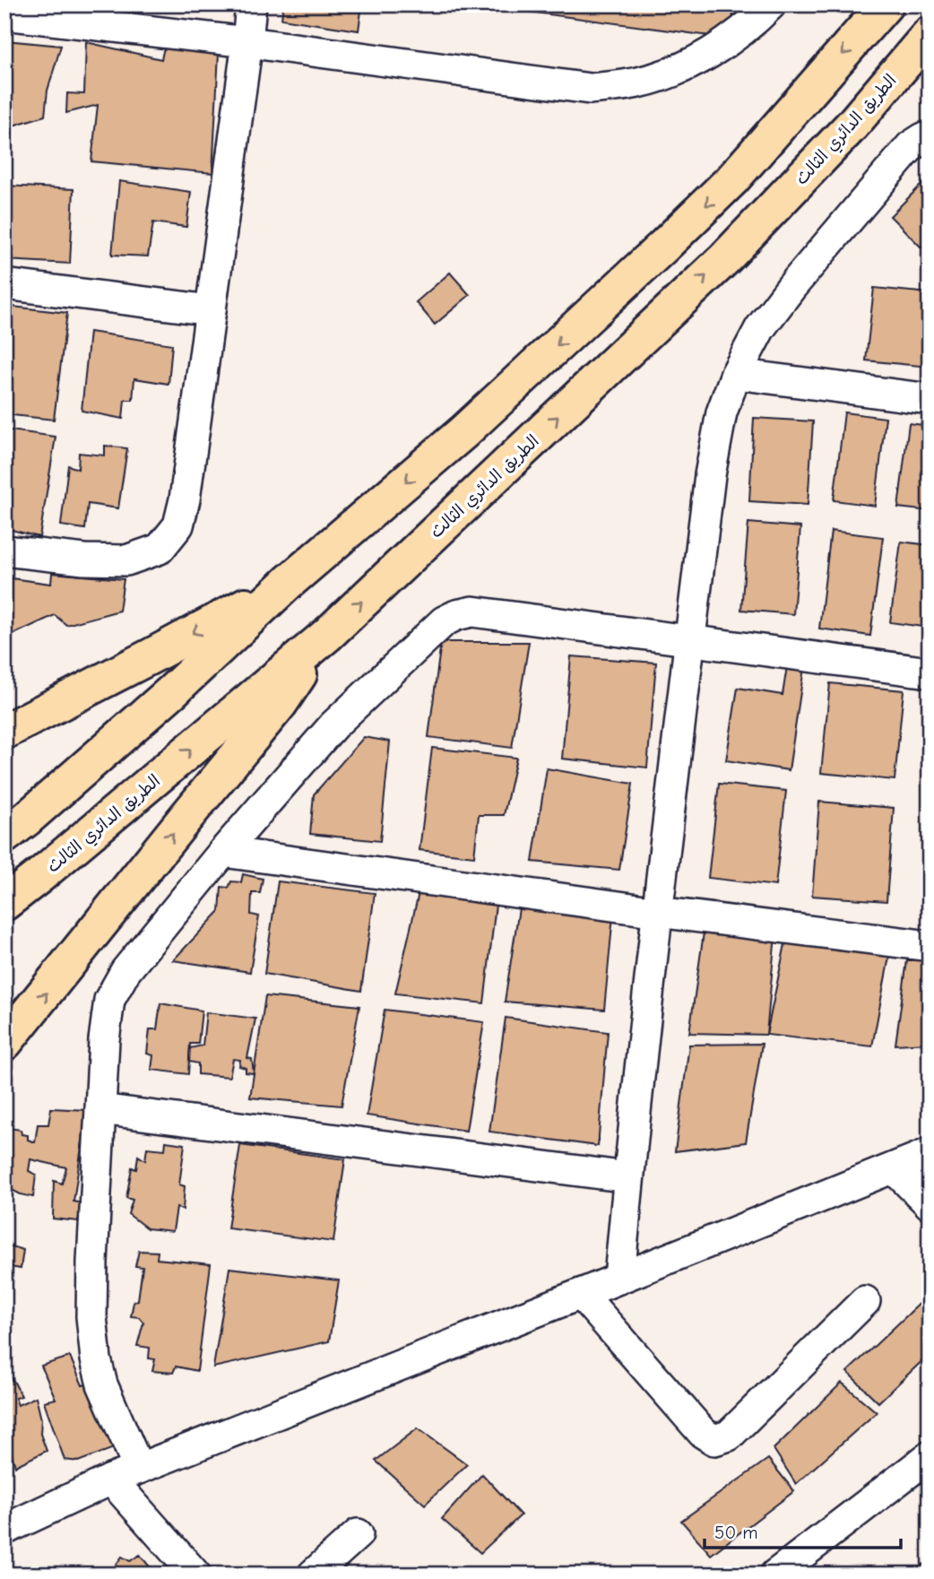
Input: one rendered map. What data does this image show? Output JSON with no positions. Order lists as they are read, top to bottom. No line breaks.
{"streets":{"highway":["الطريق الدائري الثالث"]},"scale_bar":"50 m"}
